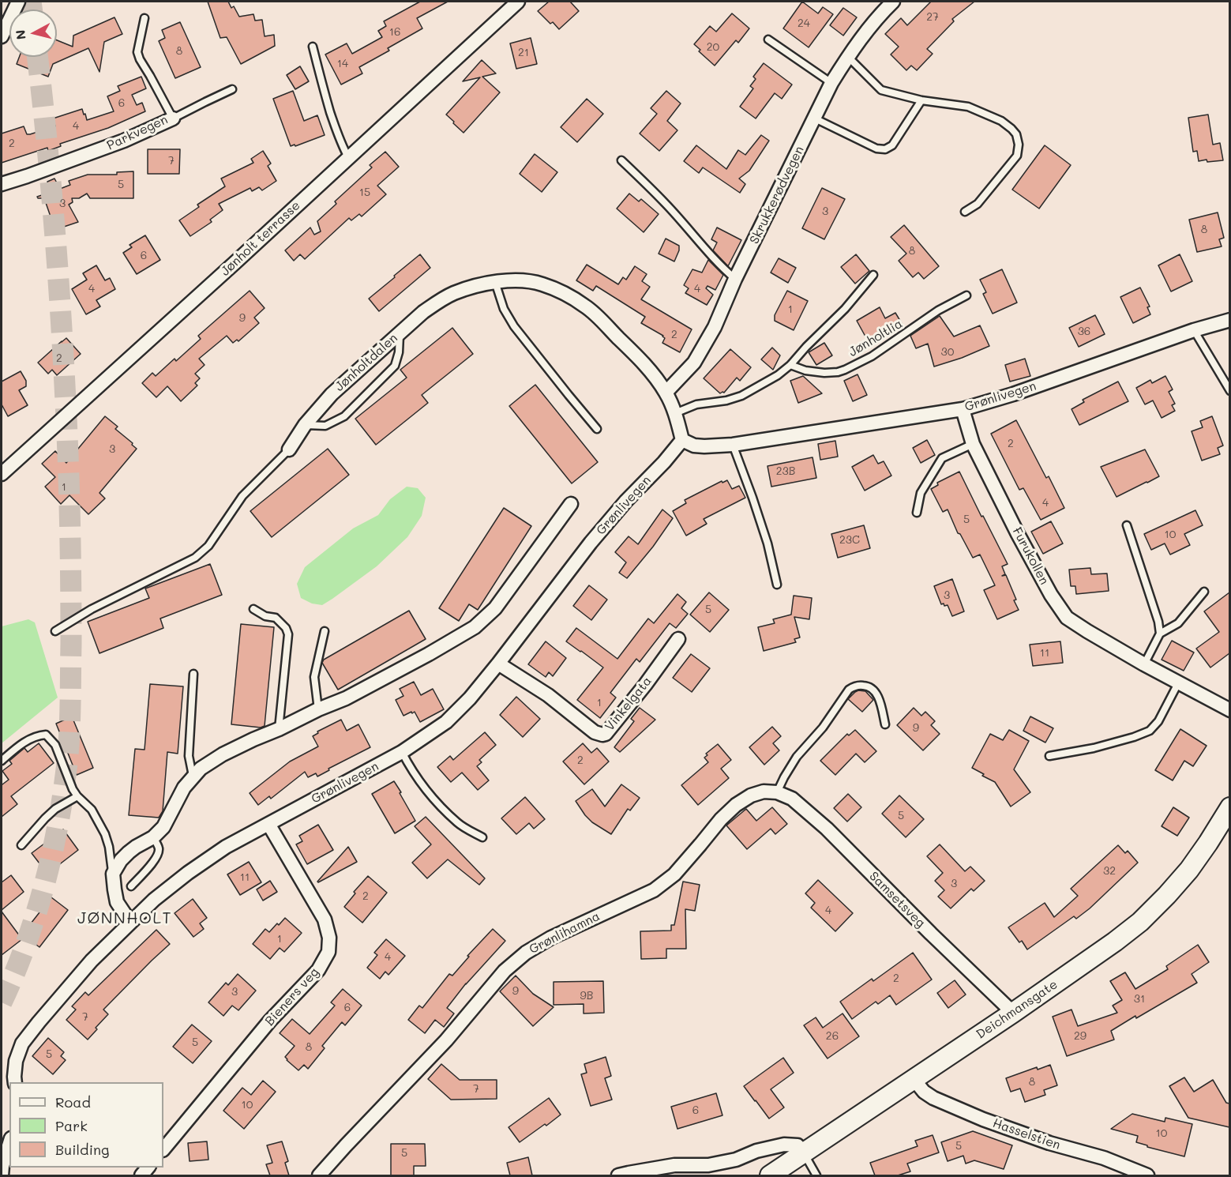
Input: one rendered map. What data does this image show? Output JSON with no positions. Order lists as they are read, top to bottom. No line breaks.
{"streets":{"street":["Parkvegen","Skrukkerødvegen","Jønholt terrasse","Jønholtdalen","Grønlivegen","Furukollen","Vinkelgata","Samsetsveg","Grønlihamna","Bieners veg","Deichmansgate","Hasselstien"],"lane":["Jønholtlia"]},"crossings":[["Skrukkerødvegen","Jønholtdalen"],["Jønholtdalen","Grønlivegen"],["Grønlivegen","Furukollen"],["Grønlivegen","Vinkelgata"],["Grønlivegen","Bieners veg"],["Samsetsveg","Grønlihamna"],["Samsetsveg","Deichmansgate"],["Deichmansgate","Hasselstien"]],"districts":["JØNNHOLT"],"house_numbers":["27","24","16","20","8","21","14","6","4","2","7","5","15","3","3","8","8","6","4","4","1","9","36","2","30","2","2","3","23B","1","4","5","10","23C","3","5","11","1","9","2","5","32","11","3","2","4","1","4","2","9","3","9B","31","6","7","26","29","5","8","5","8","7","10","6","10","5","5"],"legend":["Road","Park","Building"],"north":"left"}
